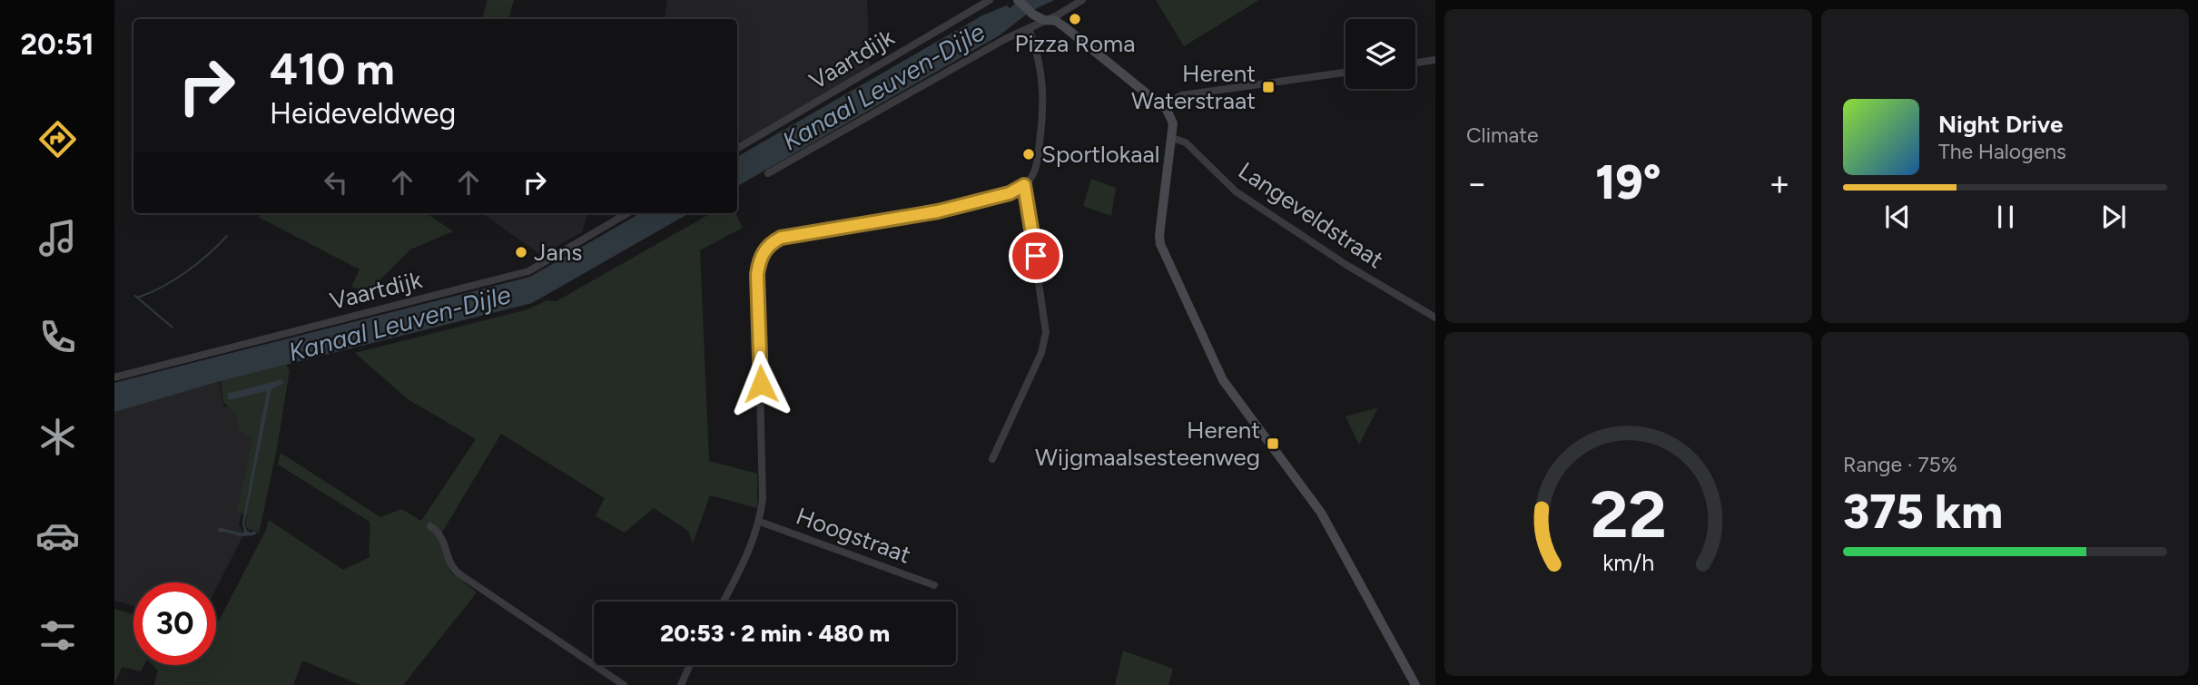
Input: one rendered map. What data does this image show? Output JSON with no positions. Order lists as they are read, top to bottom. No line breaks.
{"streets":{"street":["Vaartdijk","Langeveldstraat","Hoogstraat"]},"water":["Kanaal Leuven-Dijle"],"places":{"other":["Pizza Roma","Sportlokaal","Jans"],"transit":["Herent Waterstraat","Herent Wijgmaalsesteenweg"]},"page":{"tabs":"20:51","tile":["Climate",["Range · 75%","375 km"]],"turn":["410 m","Heideveldweg"],"song":["Night Drive","The Halogens"],"heat":["−","19°","+"],"limit":"30","trip":"20:53 · 2 min · 480 m","gauge":["22","km/h"]}}
